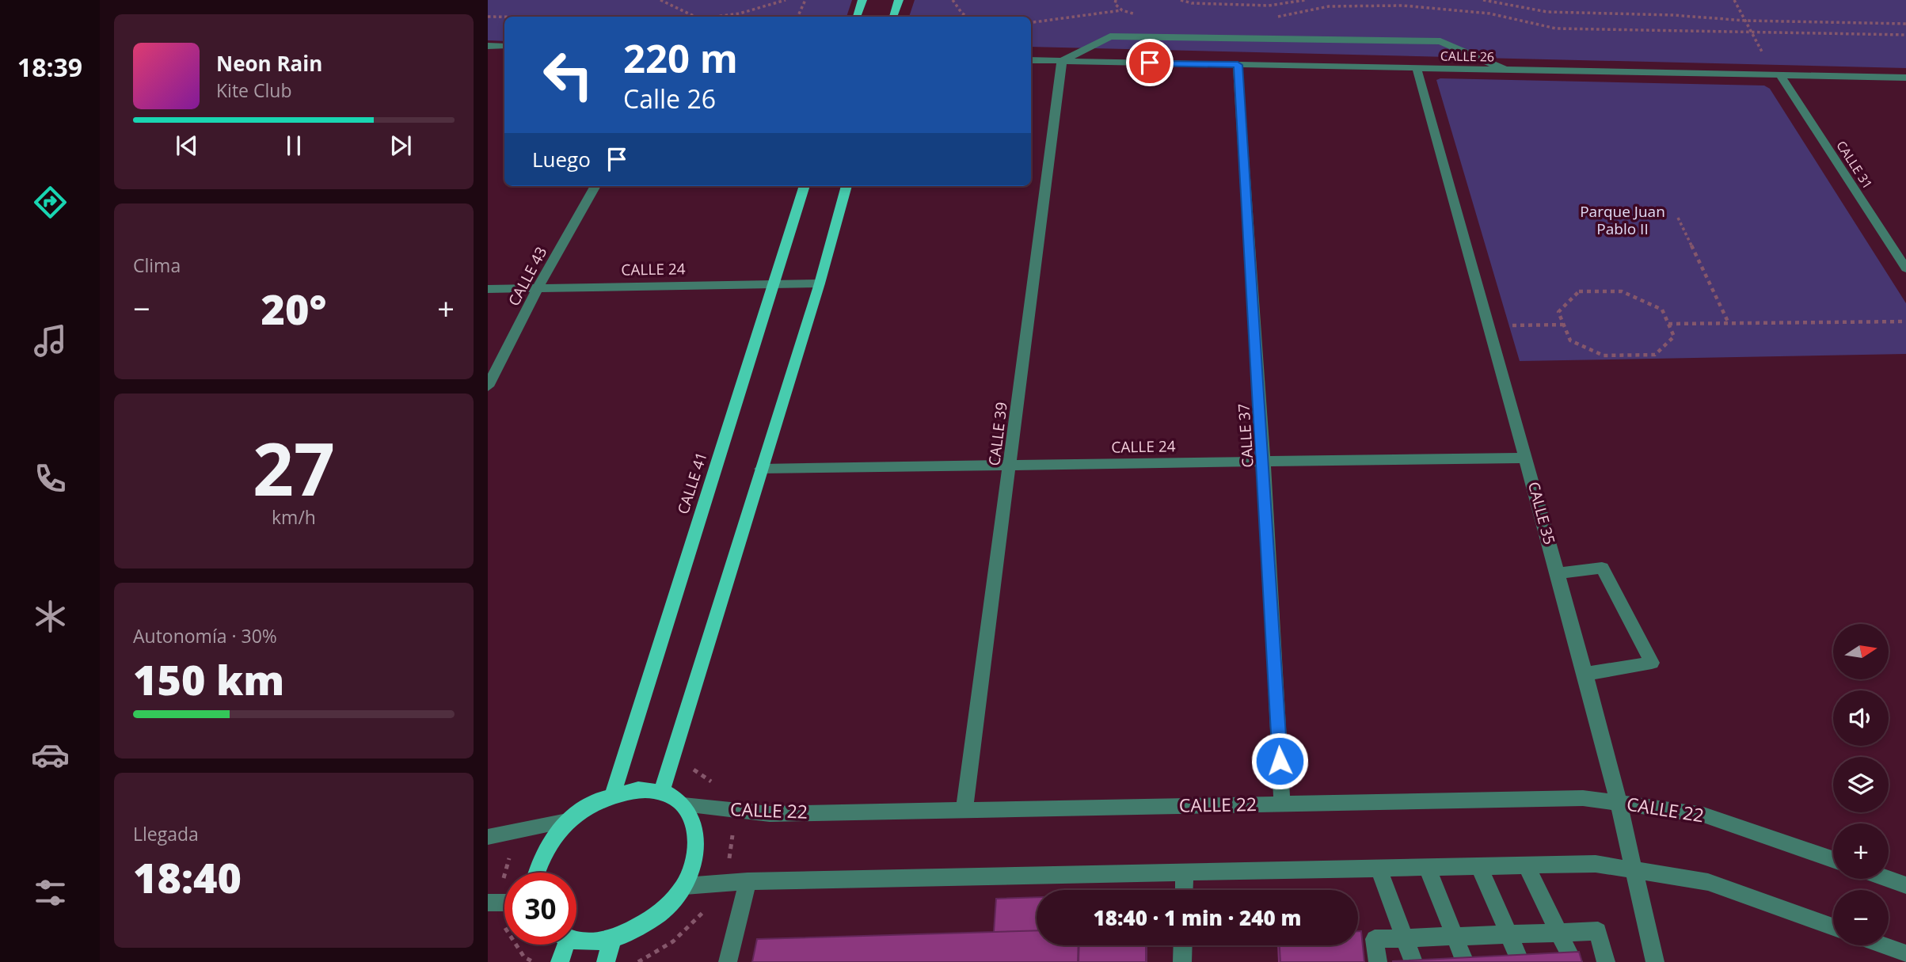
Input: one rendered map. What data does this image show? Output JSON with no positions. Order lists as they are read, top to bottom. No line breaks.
{"streets":{"main road":["CALLE 41"],"street":["CALLE 26","CALLE 31","CALLE 24","CALLE 43","CALLE 39","CALLE 37","CALLE 35","CALLE 22"]},"crossings":[["CALLE 26","CALLE 31"],["CALLE 26","CALLE 39"],["CALLE 26","CALLE 37"],["CALLE 26","CALLE 35"],["CALLE 24","CALLE 43"],["CALLE 24","CALLE 39"],["CALLE 24","CALLE 37"],["CALLE 24","CALLE 41"],["CALLE 24","CALLE 35"],["CALLE 39","CALLE 22"],["CALLE 37","CALLE 22"],["CALLE 35","CALLE 22"]],"parks":["Parque Juan Pablo II"],"north":"right","page":{"tabs":"18:39","turn":["220 m","Calle 26"],"song":["Neon Rain","Kite Club"],"then":"Luego","tile":["Clima",["27","km/h"],["Autonomía · 30%","150 km"],["Llegada","18:40"]],"heat":["−","20°","+"],"map_buttons":["+","−"],"limit":"30","trip":"18:40 · 1 min · 240 m"}}
